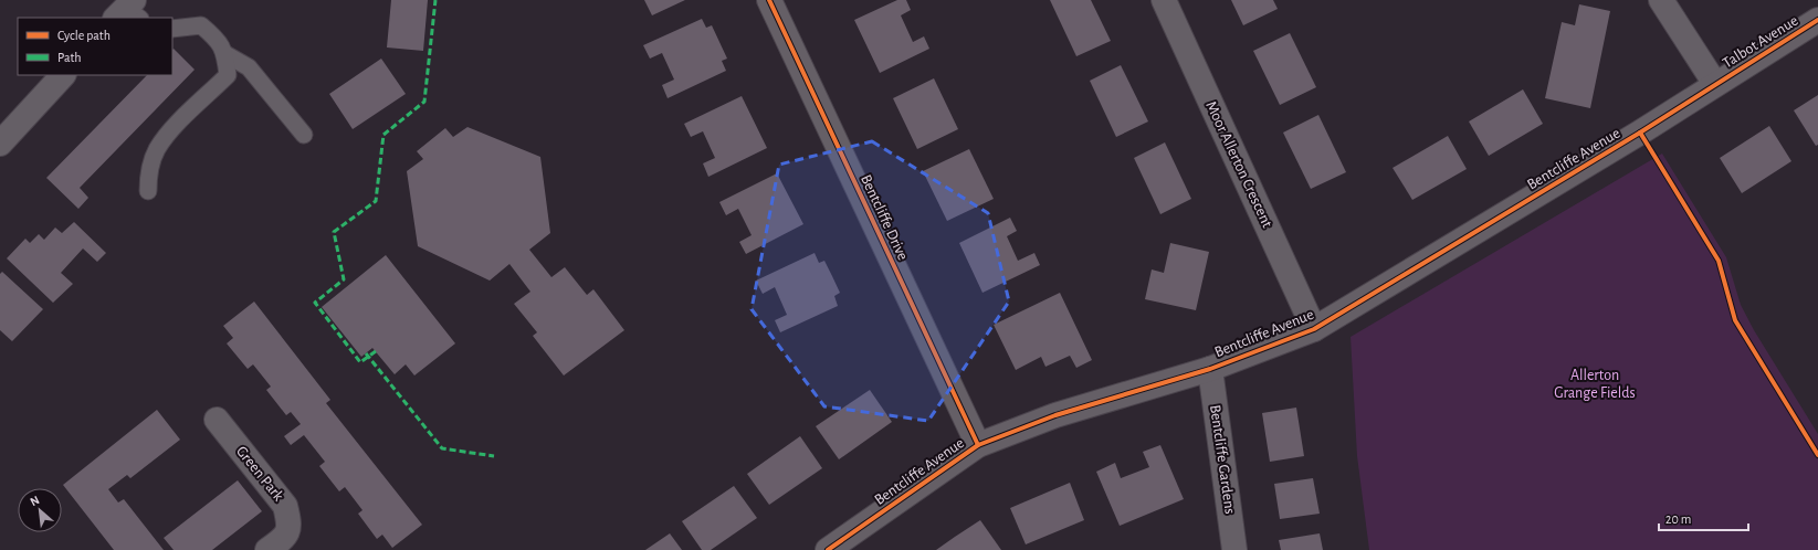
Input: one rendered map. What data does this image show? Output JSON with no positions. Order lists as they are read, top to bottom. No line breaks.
{"streets":{"street":["Talbot Avenue","Bentcliffe Avenue","Moor Allerton Crescent","Bentcliffe Drive","Bentcliffe Gardens","Green Park"]},"crossings":[["Talbot Avenue","Bentcliffe Avenue"],["Bentcliffe Avenue","Moor Allerton Crescent"],["Bentcliffe Avenue","Bentcliffe Drive"],["Bentcliffe Avenue","Bentcliffe Gardens"]],"parks":["Allerton Grange Fields"],"legend":["Cycle path","Path"],"scale_bar":"20 m","north":"top left"}
